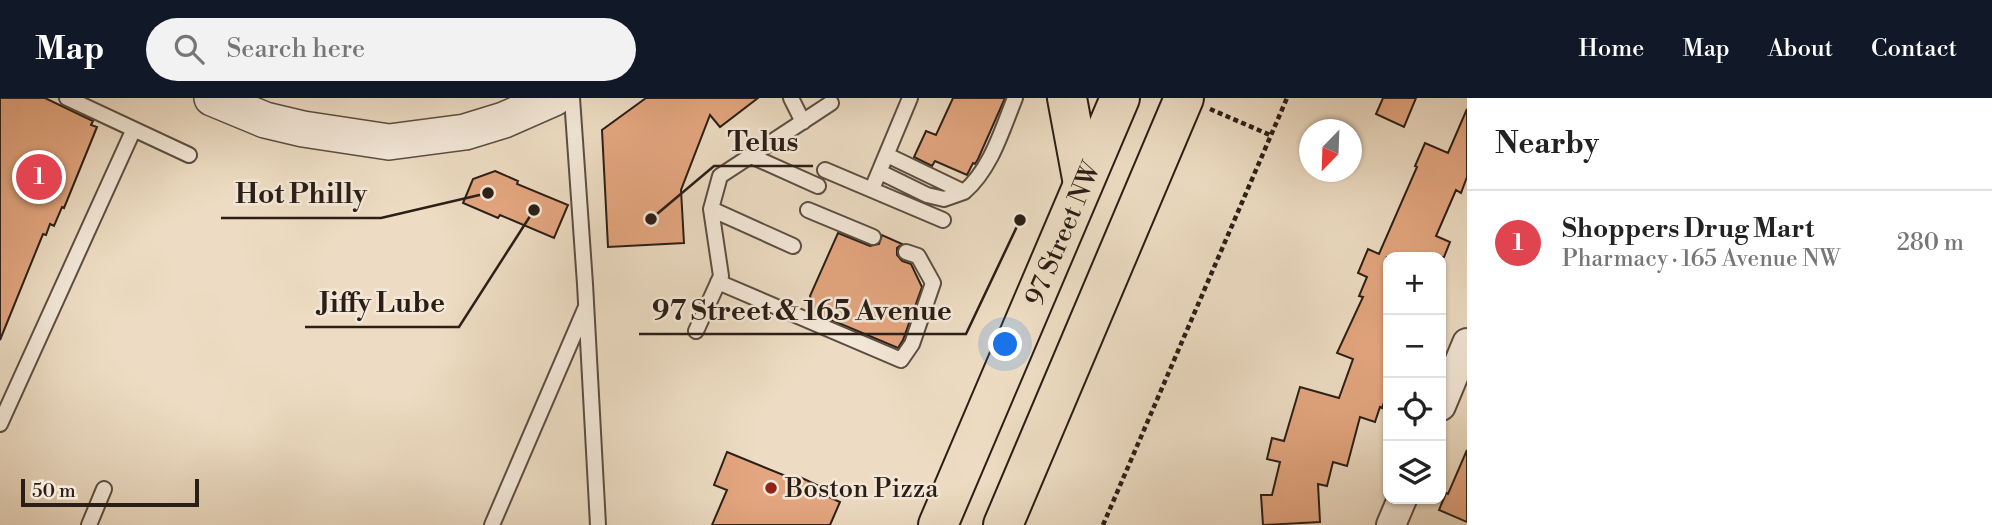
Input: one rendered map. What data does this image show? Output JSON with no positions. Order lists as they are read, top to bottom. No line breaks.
{"streets":{"main road":["97 Street NW"]},"places":["Hot Philly","Jiffy Lube","Telus","97 Street & 165 Avenue","Boston Pizza"],"scale_bar":"50 m","north":"bottom left","page":{"header":"Map","search":"Search here","nav":["Home","Map","About","Contact"],"heading":"Nearby","pins":"1","list":[{"mark":"1","name":"Shoppers Drug Mart","note":"Pharmacy · 165 Avenue NW","value":"280 m"}],"map_buttons":["+","−"],"scale":"50 m"}}
